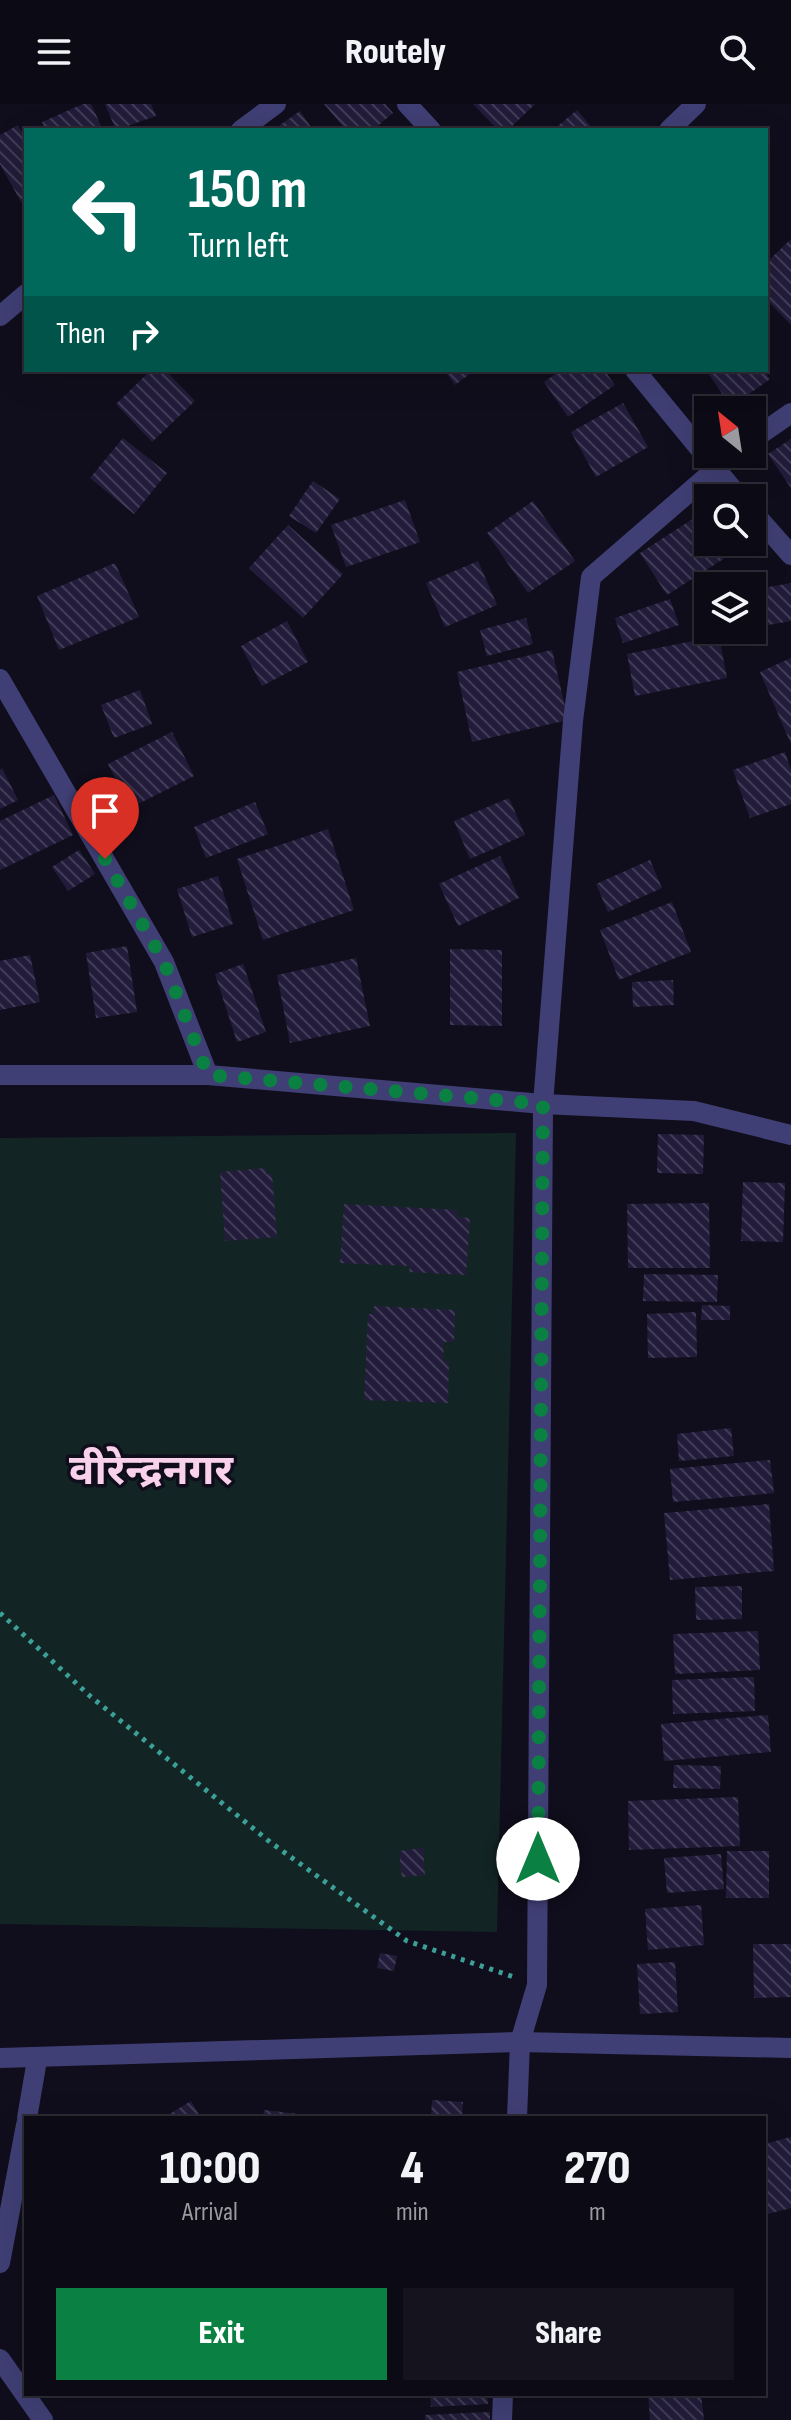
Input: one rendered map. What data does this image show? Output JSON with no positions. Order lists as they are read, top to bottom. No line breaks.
{"districts":["वीरेन्द्रनगर"],"north":"top left","page":{"header":"Routely","turn":["150 m","Turn left"],"then":"Then","eta":["10:00","Arrival","4","min","270","m"],"buttons":["Exit","Share"]}}
